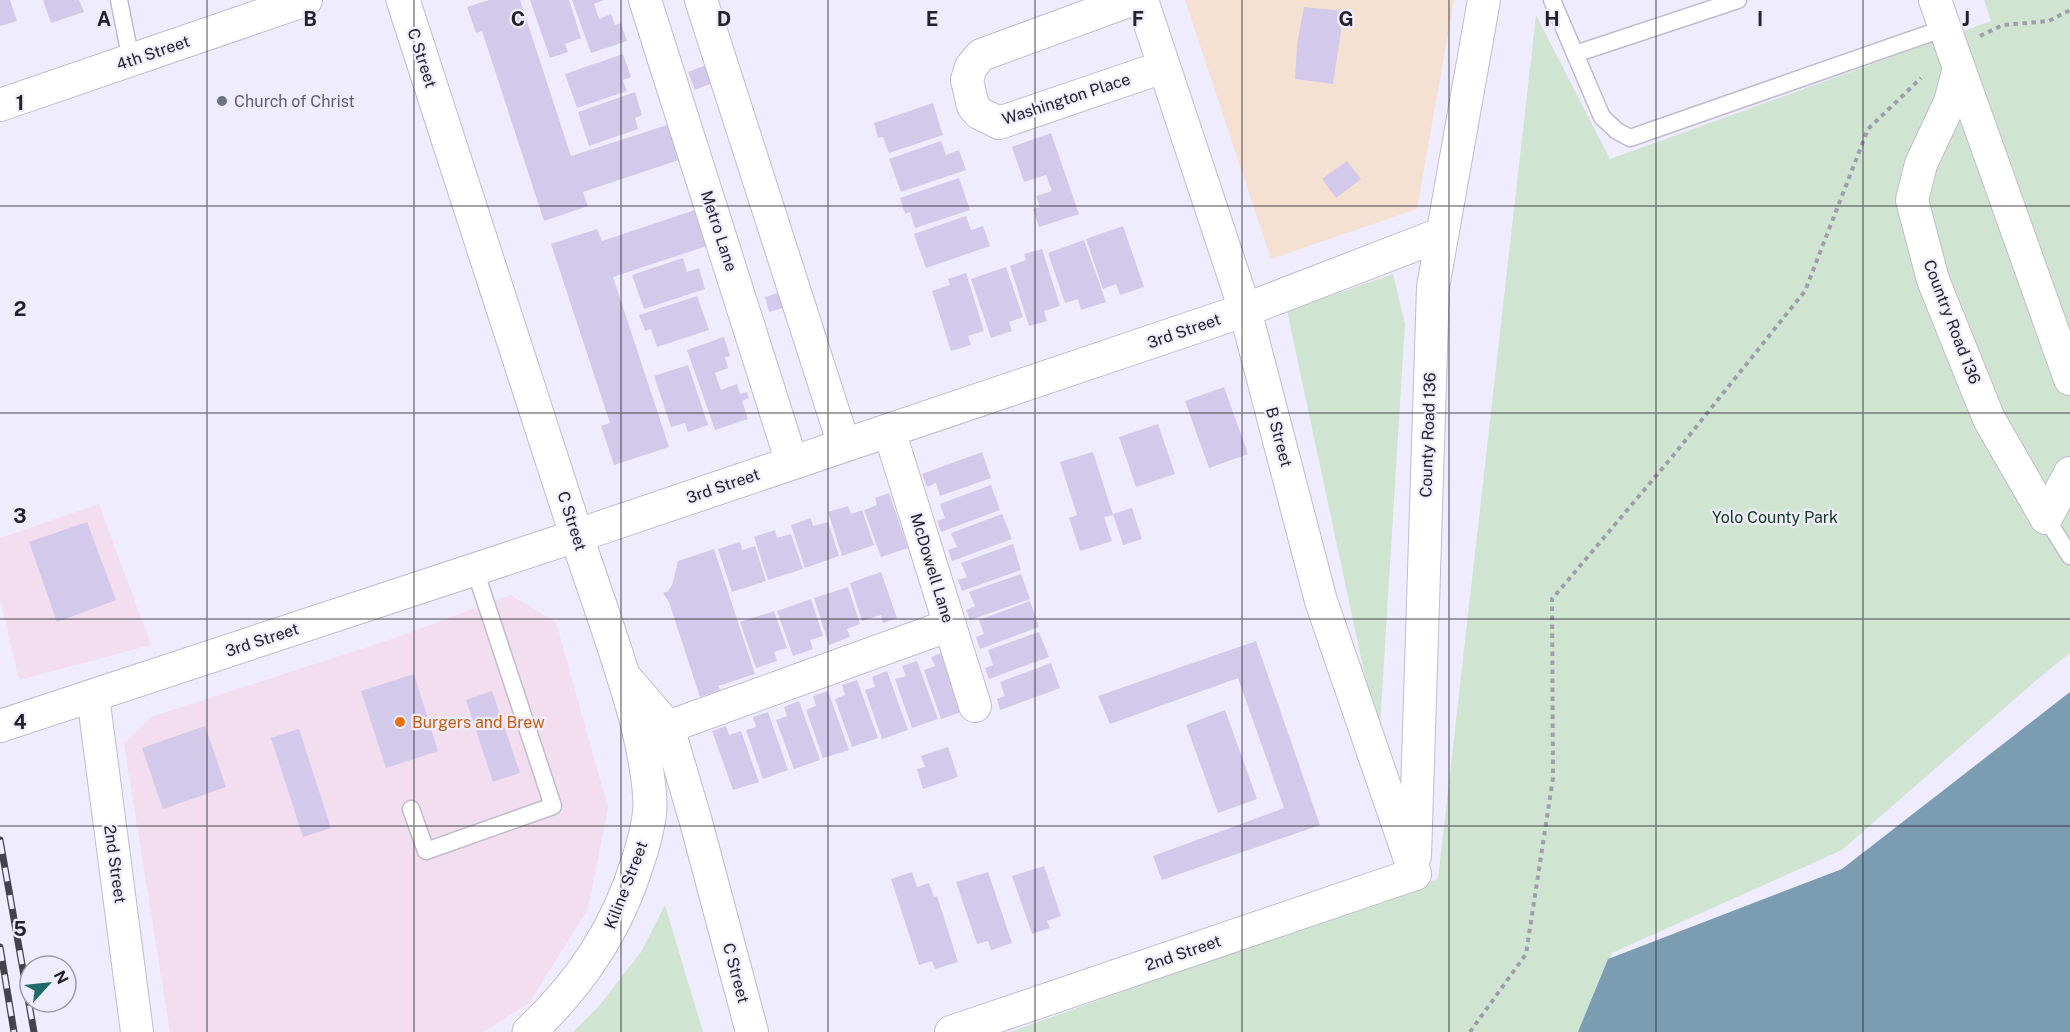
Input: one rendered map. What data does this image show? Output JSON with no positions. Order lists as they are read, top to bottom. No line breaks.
{"streets":{"main road":["C Street","3rd Street","Kiline Street"],"street":["4th Street","Washington Place","Metro Lane","Country Road 136","County Road 136","B Street","McDowell Lane","2nd Street"]},"crossings":[["C Street","3rd Street"],["C Street","Kiline Street"],["Washington Place","B Street"],["Metro Lane","3rd Street"],["3rd Street","County Road 136"],["3rd Street","B Street"],["3rd Street","McDowell Lane"],["3rd Street","2nd Street"],["County Road 136","B Street"],["County Road 136","2nd Street"],["B Street","2nd Street"]],"parks":["Yolo County Park"],"places":["Church of Christ","Burgers and Brew"],"north":"top right","grid":{"columns":["A","B","C","D","E","F","G","H","I","J"],"rows":["1","2","3","4","5"]}}
